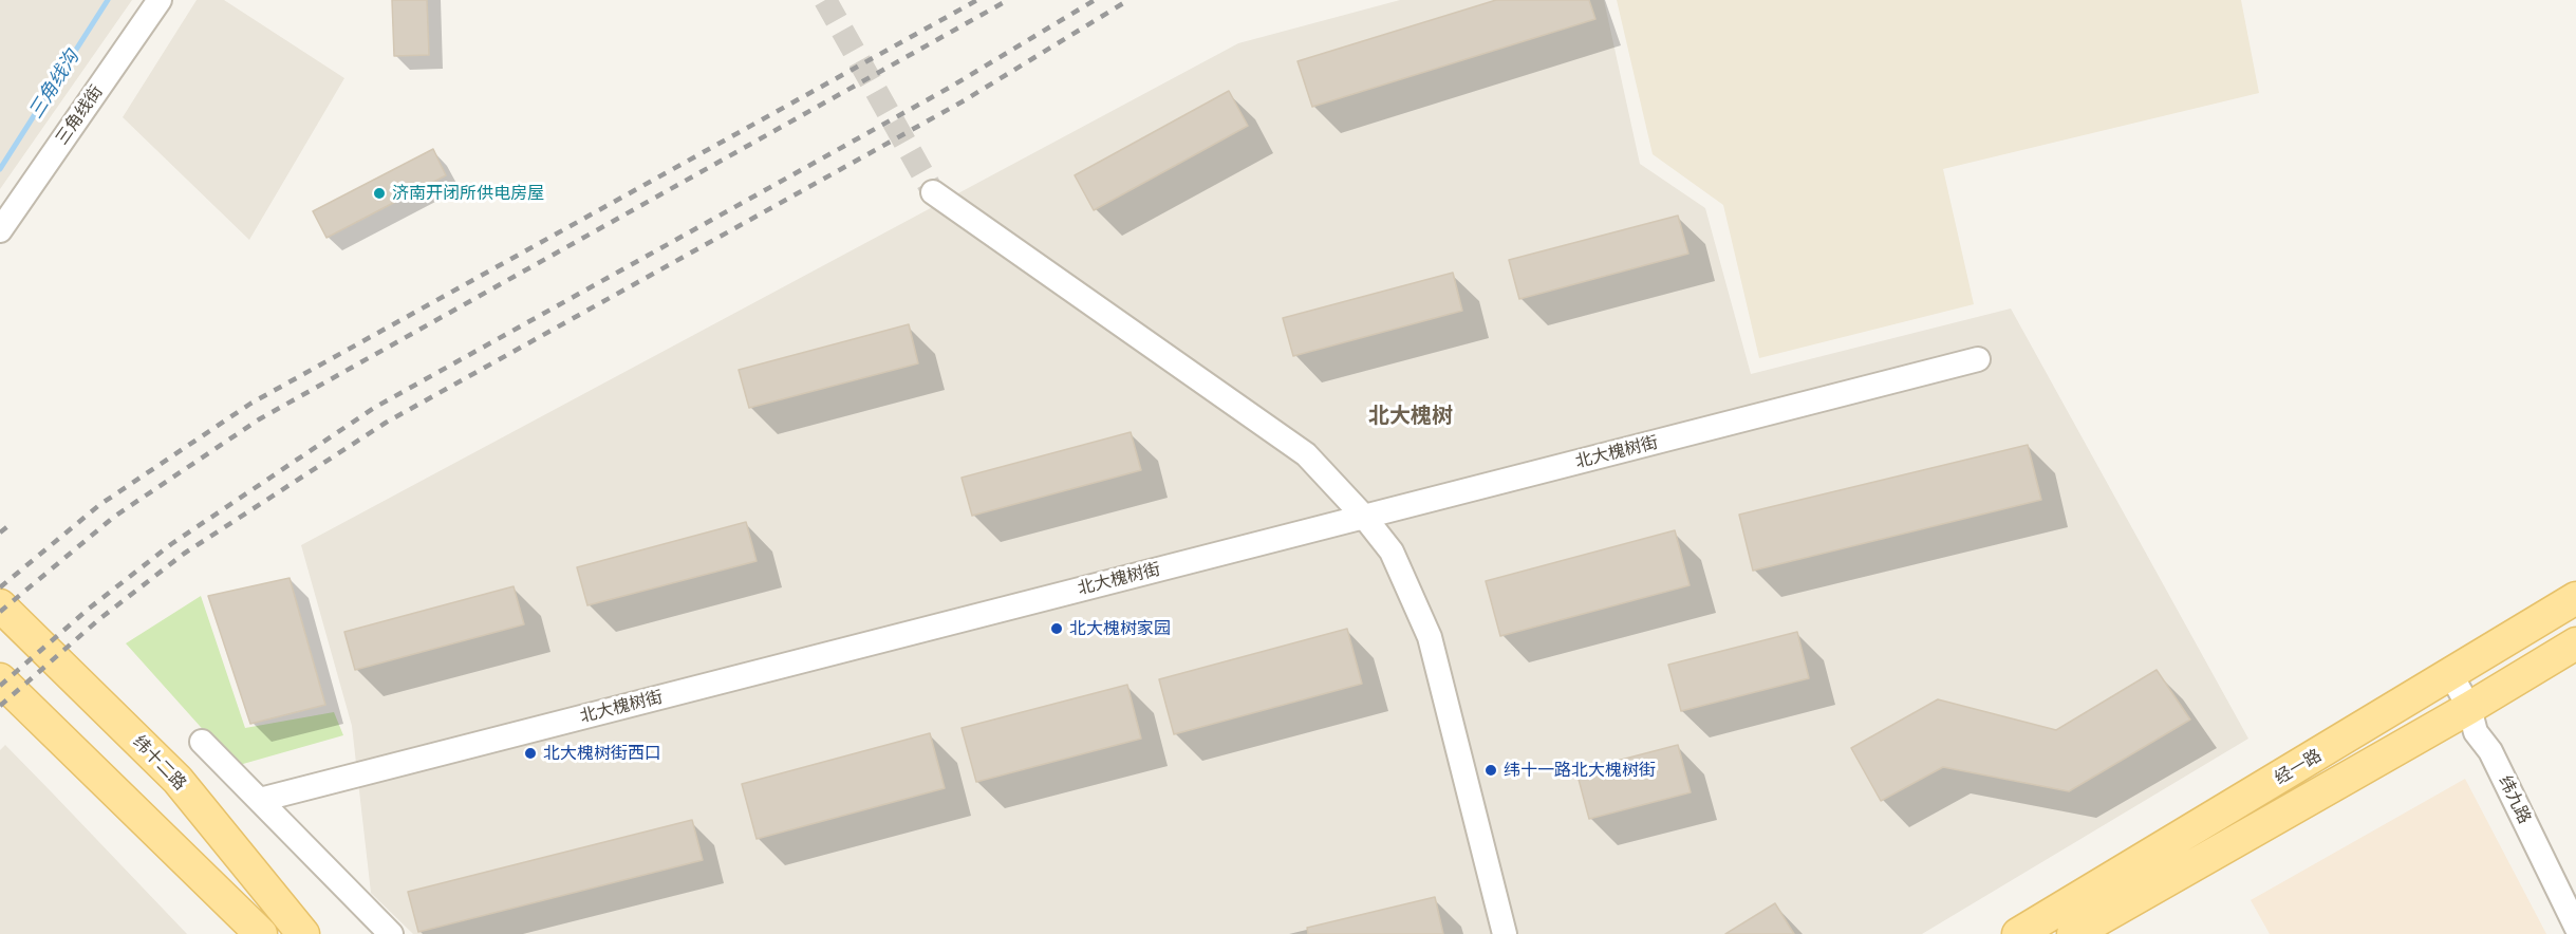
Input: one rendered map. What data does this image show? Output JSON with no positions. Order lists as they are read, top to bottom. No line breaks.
{"streets":{"main road":["纬十二路","经一路"],"street":["三角线街","北大槐树街","纬九路"]},"crossings":[["经一路","纬九路"]],"districts":["北大槐树"],"water":["三角线沟"],"places":["济南开闭所供电房屋","北大槐树家园","北大槐树街西口","纬十一路北大槐树街"]}
